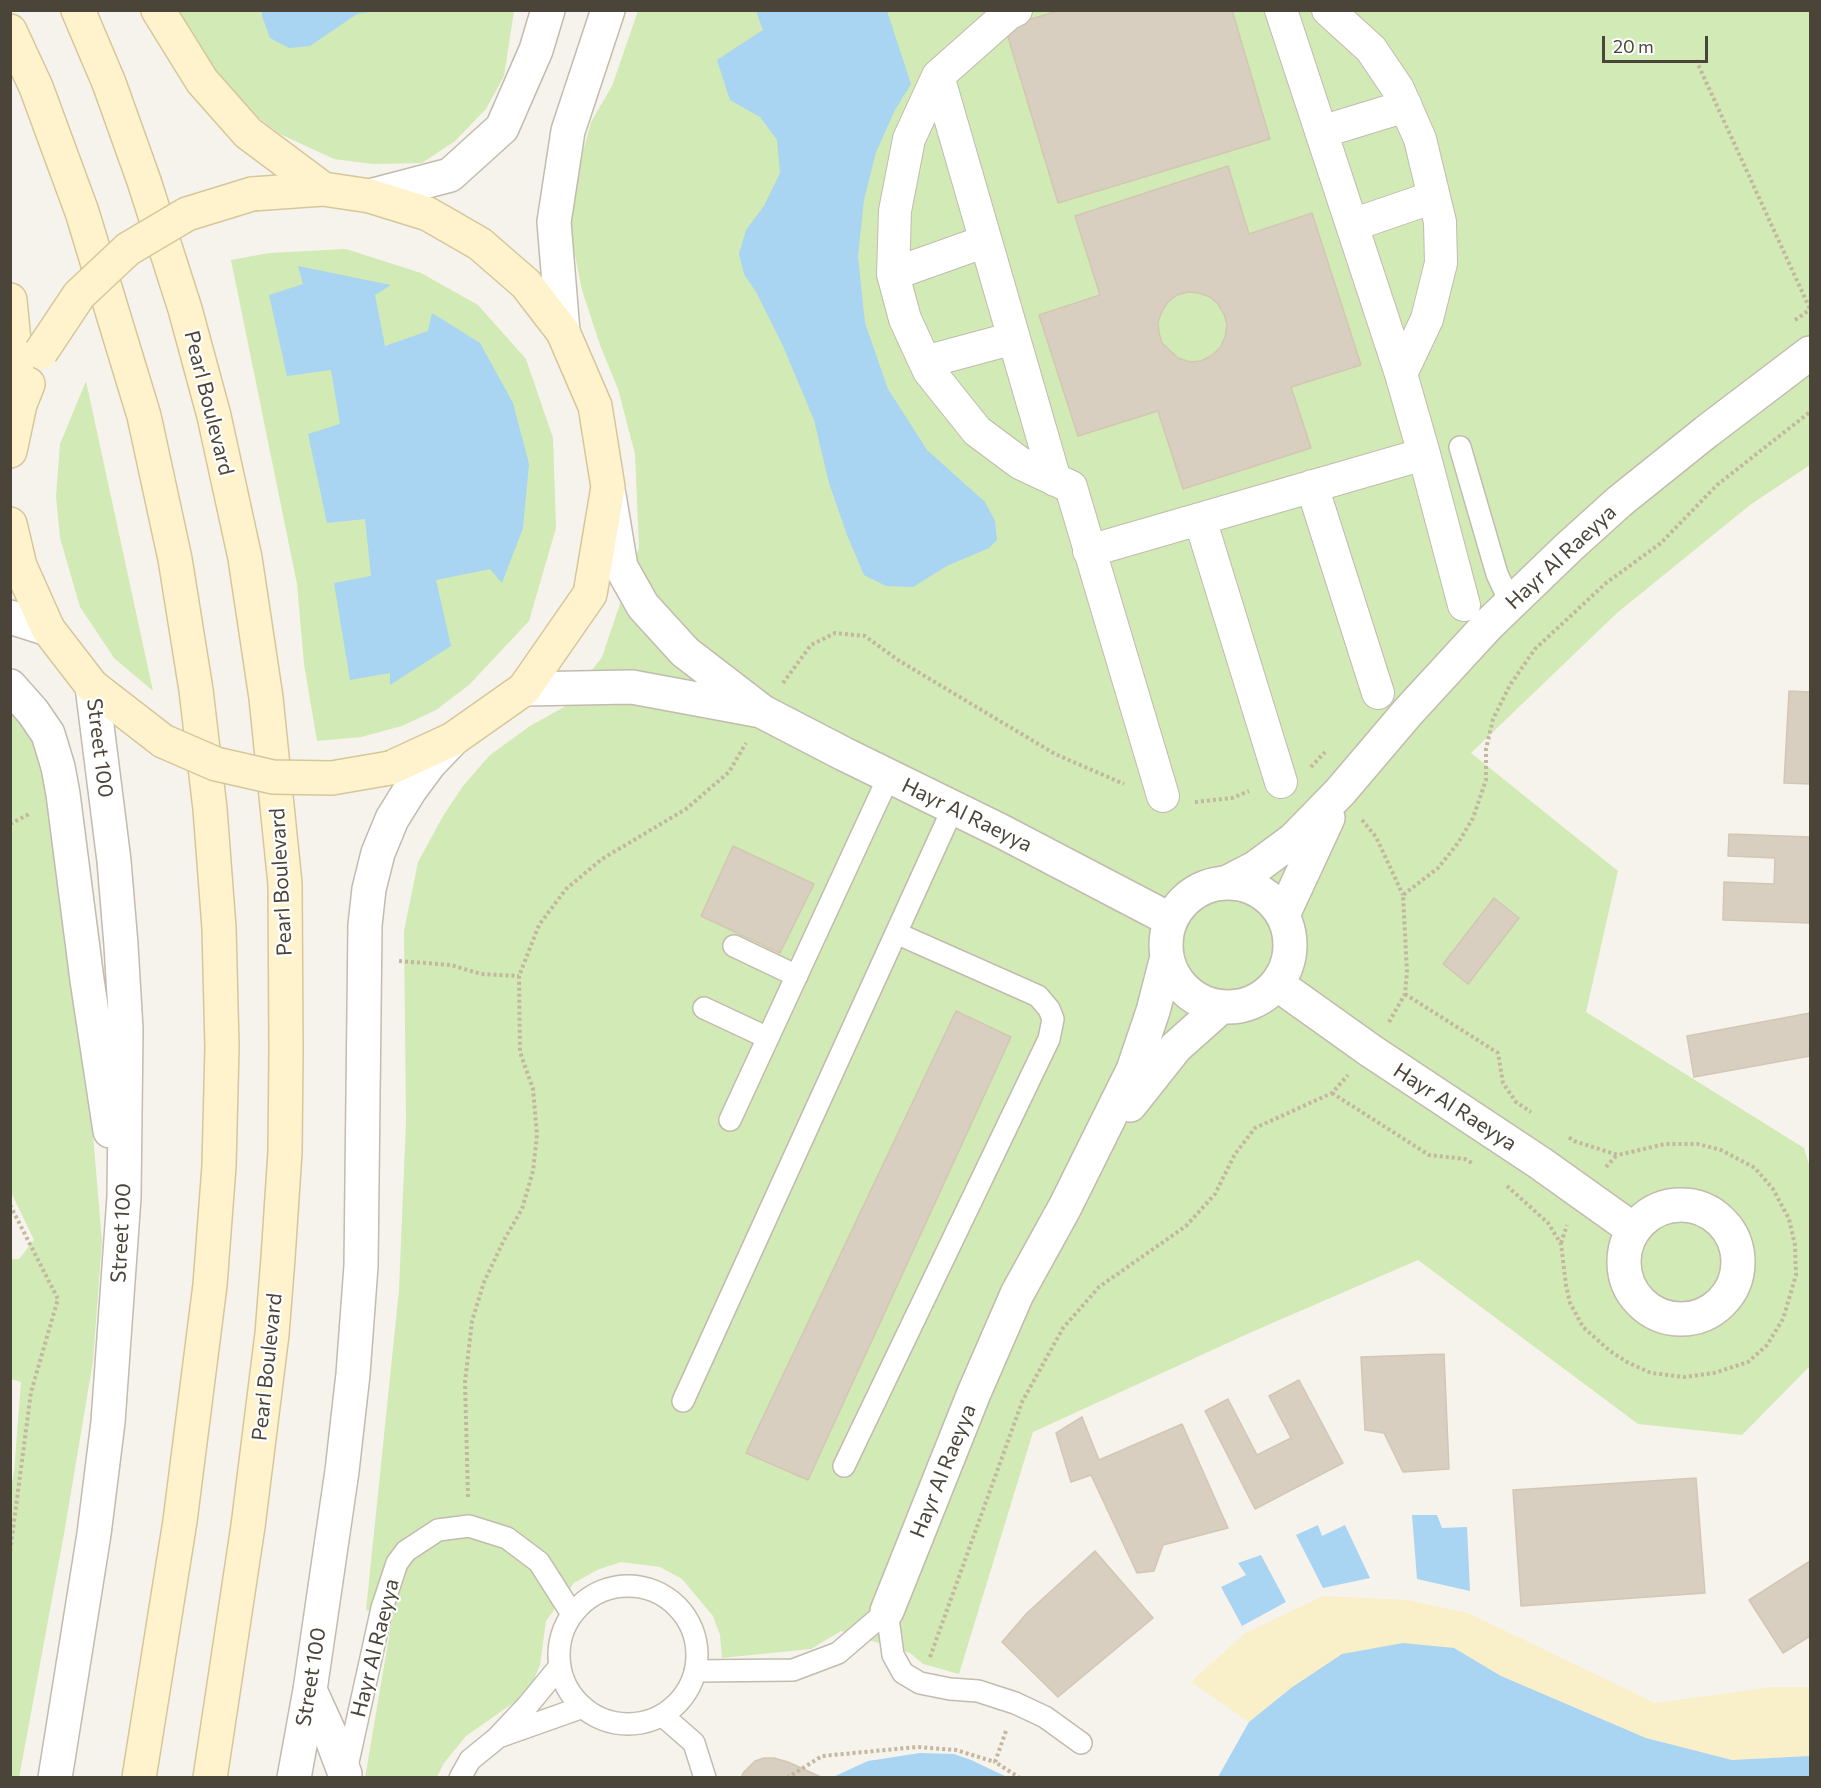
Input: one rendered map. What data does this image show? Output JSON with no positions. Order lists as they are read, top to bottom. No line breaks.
{"streets":{"main road":["Pearl Boulevard"],"street":["Hayr Al Raeyya","Street 100"]},"scale_bar":"20 m"}
